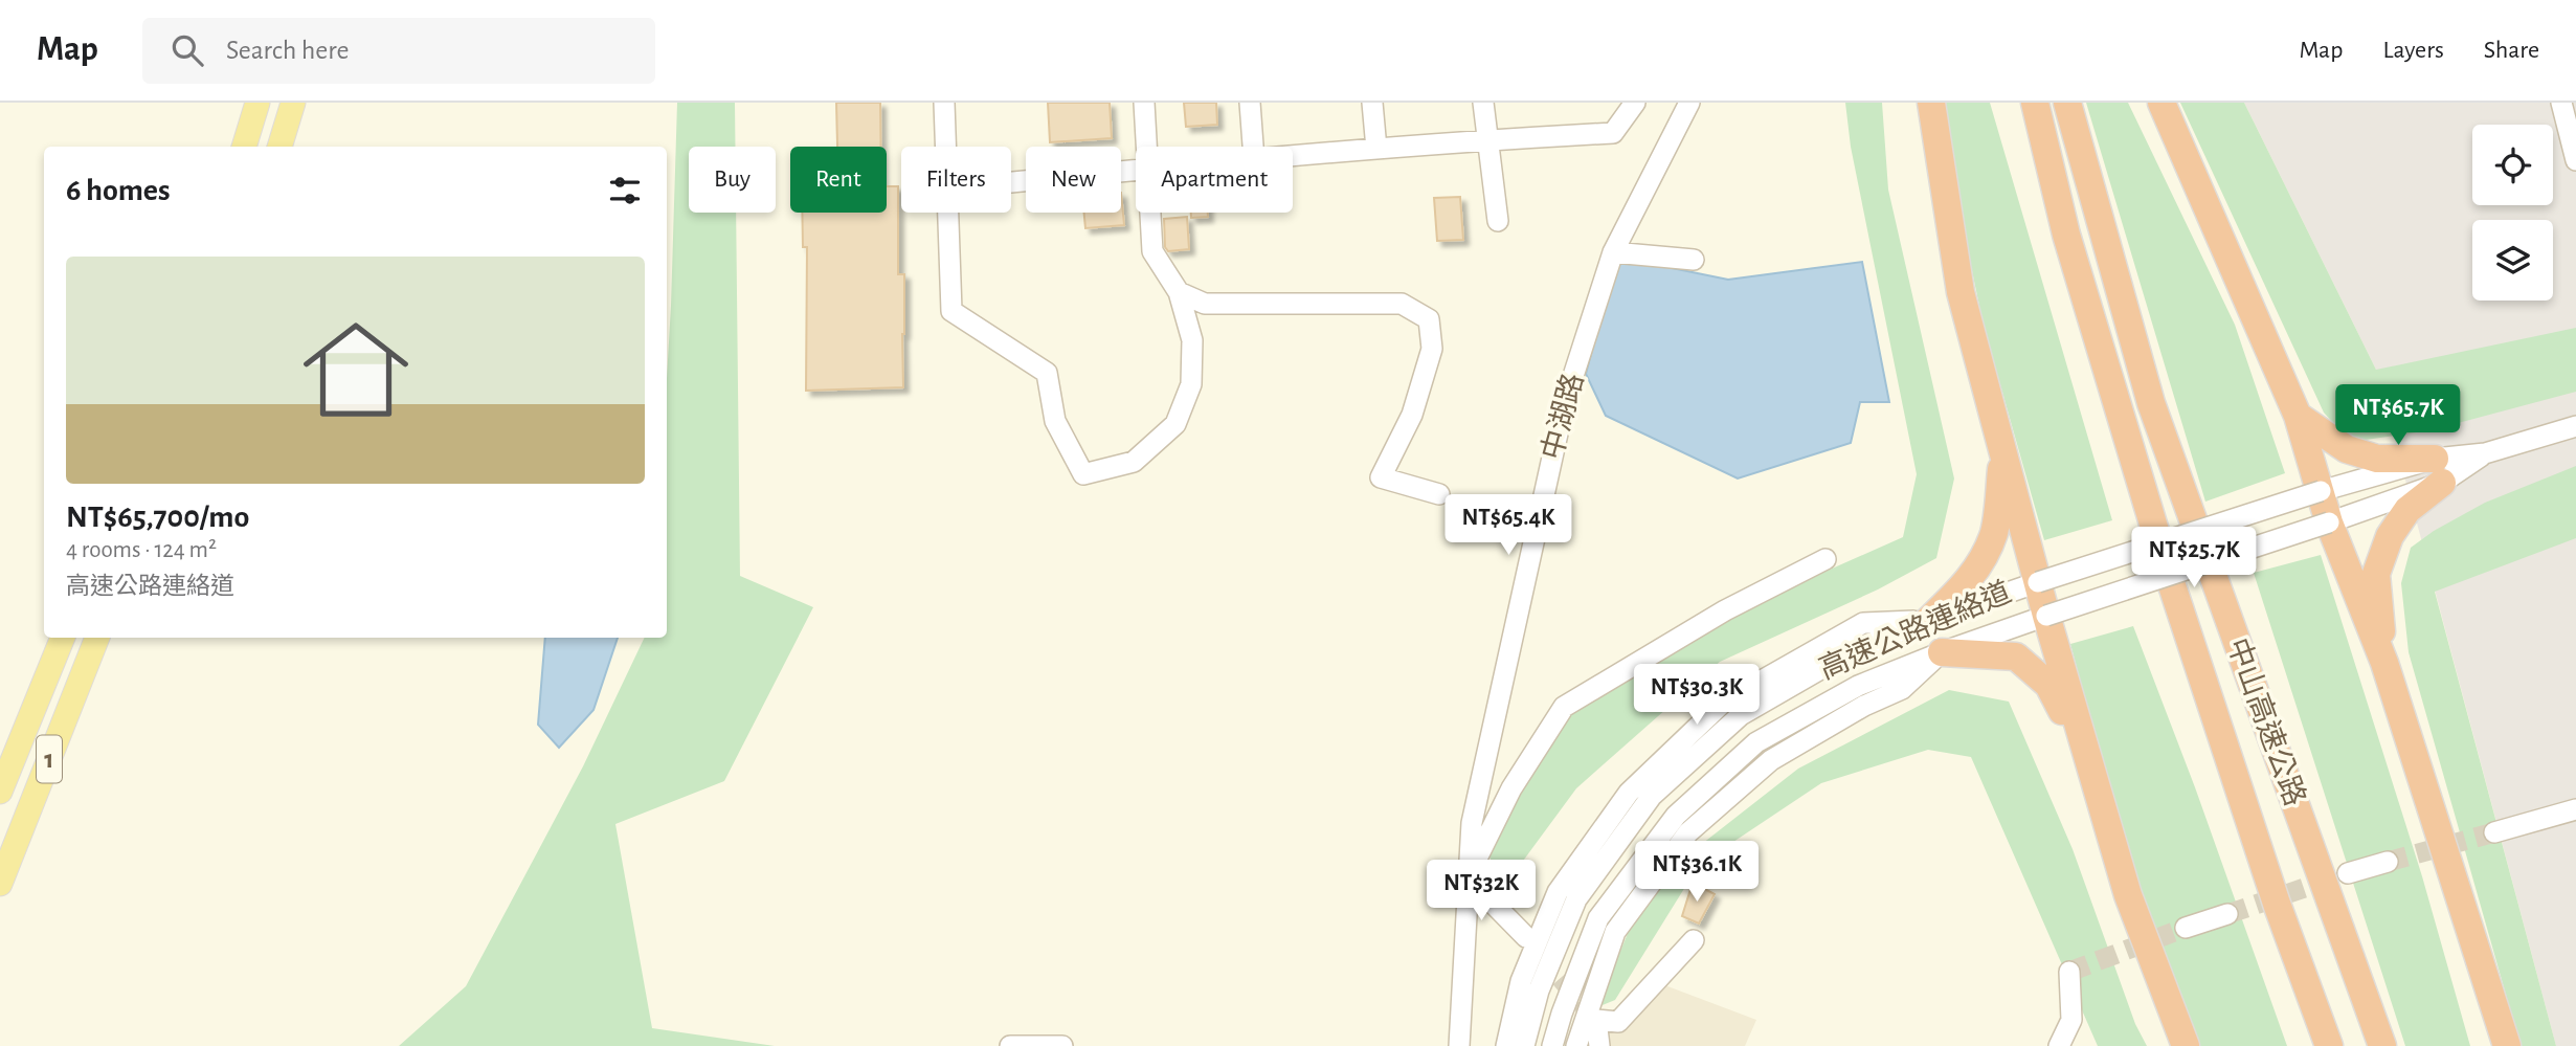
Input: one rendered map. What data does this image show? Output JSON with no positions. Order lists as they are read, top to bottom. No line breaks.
{"streets":{"highway":["中山高速公路"],"main road":["1"],"street":["中湖路","高速公路連絡道"]},"page":{"header":"Map","search":"Search here","nav":["Map","Layers","Share"],"chip":["Buy","Rent","Filters","New","Apartment"],"heading":"6 homes","list":[{"name":"NT$65,700/mo","note":"4 rooms · 124 m² · 高速公路連絡道"}],"price":["NT$65.7K","NT$65.4K","NT$25.7K","NT$30.3K","NT$36.1K","NT$32K"]}}
